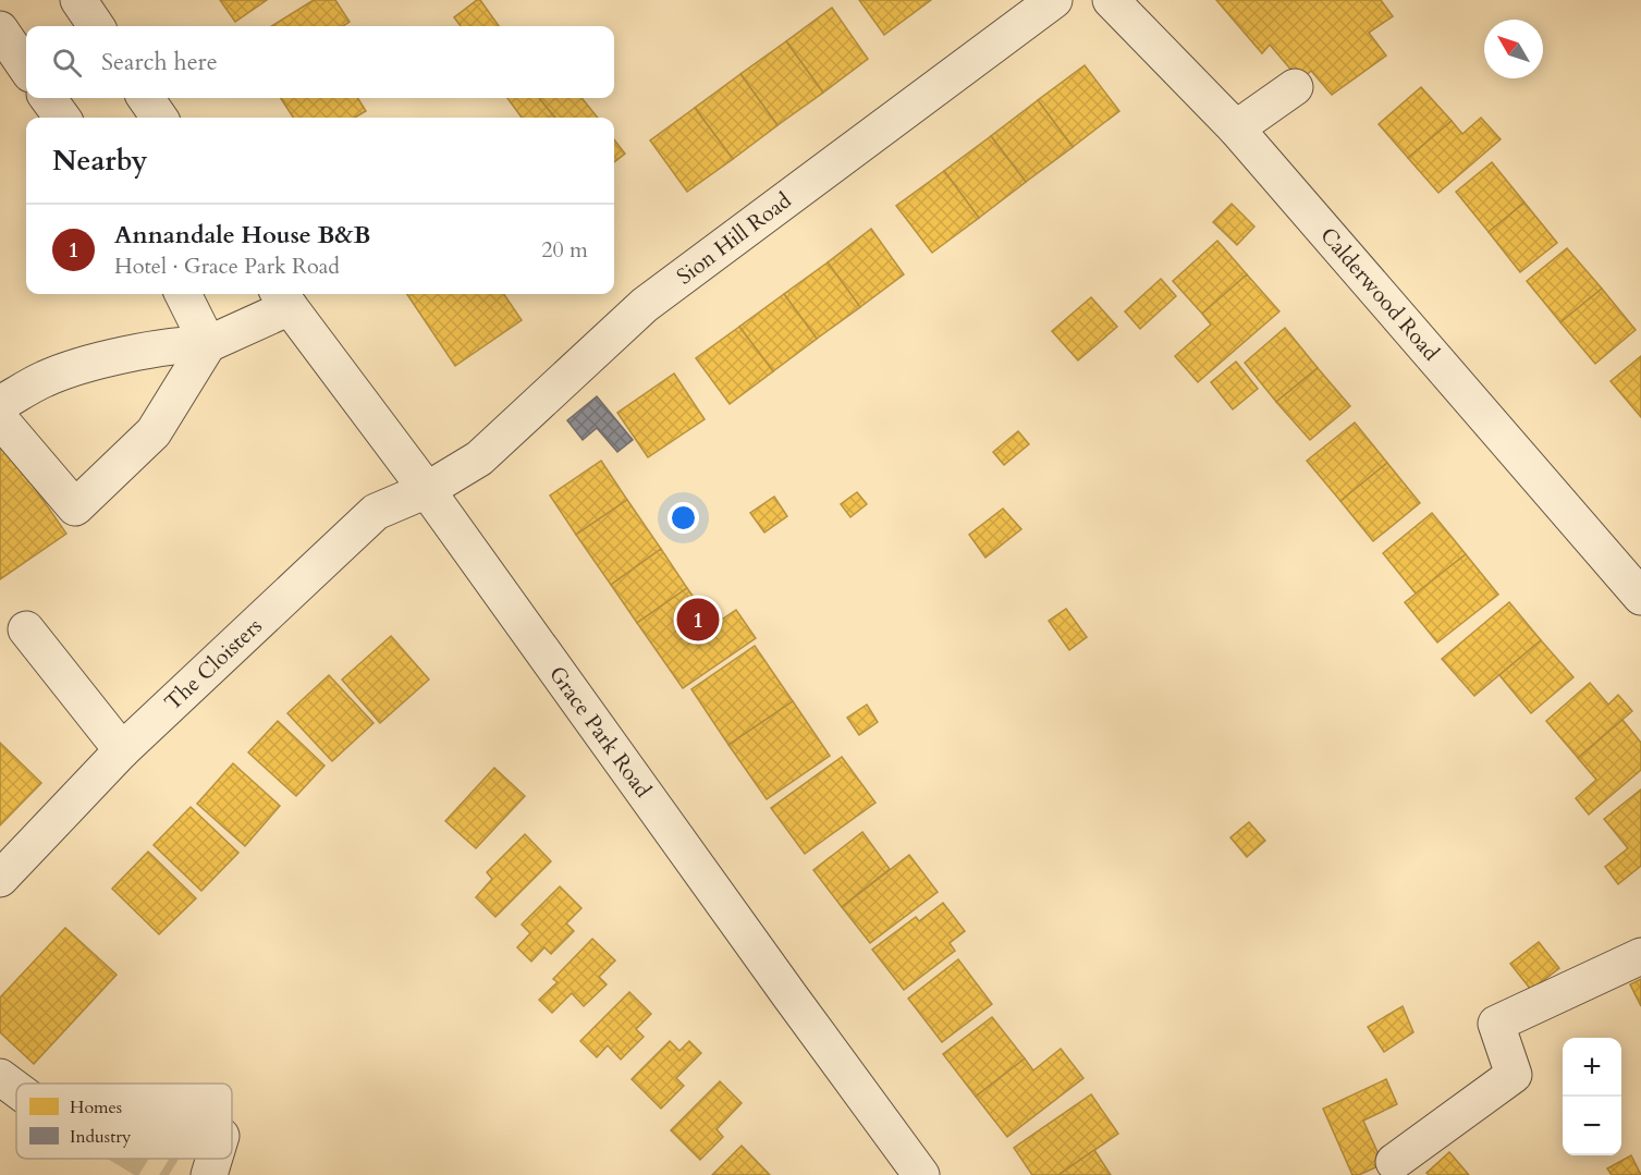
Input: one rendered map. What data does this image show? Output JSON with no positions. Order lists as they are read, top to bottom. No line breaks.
{"streets":{"street":["Sion Hill Road","Calderwood Road","The Cloisters","Grace Park Road"]},"crossings":[["Sion Hill Road","The Cloisters"],["Sion Hill Road","Grace Park Road"],["The Cloisters","Grace Park Road"]],"legend":["Homes","Industry"],"north":"top left","page":{"search":"Search here","heading":"Nearby","list":[{"mark":"1","name":"Annandale House B&B","note":"Hotel · Grace Park Road","value":"20 m"}],"pins":"1","map_buttons":["+","−"]}}
